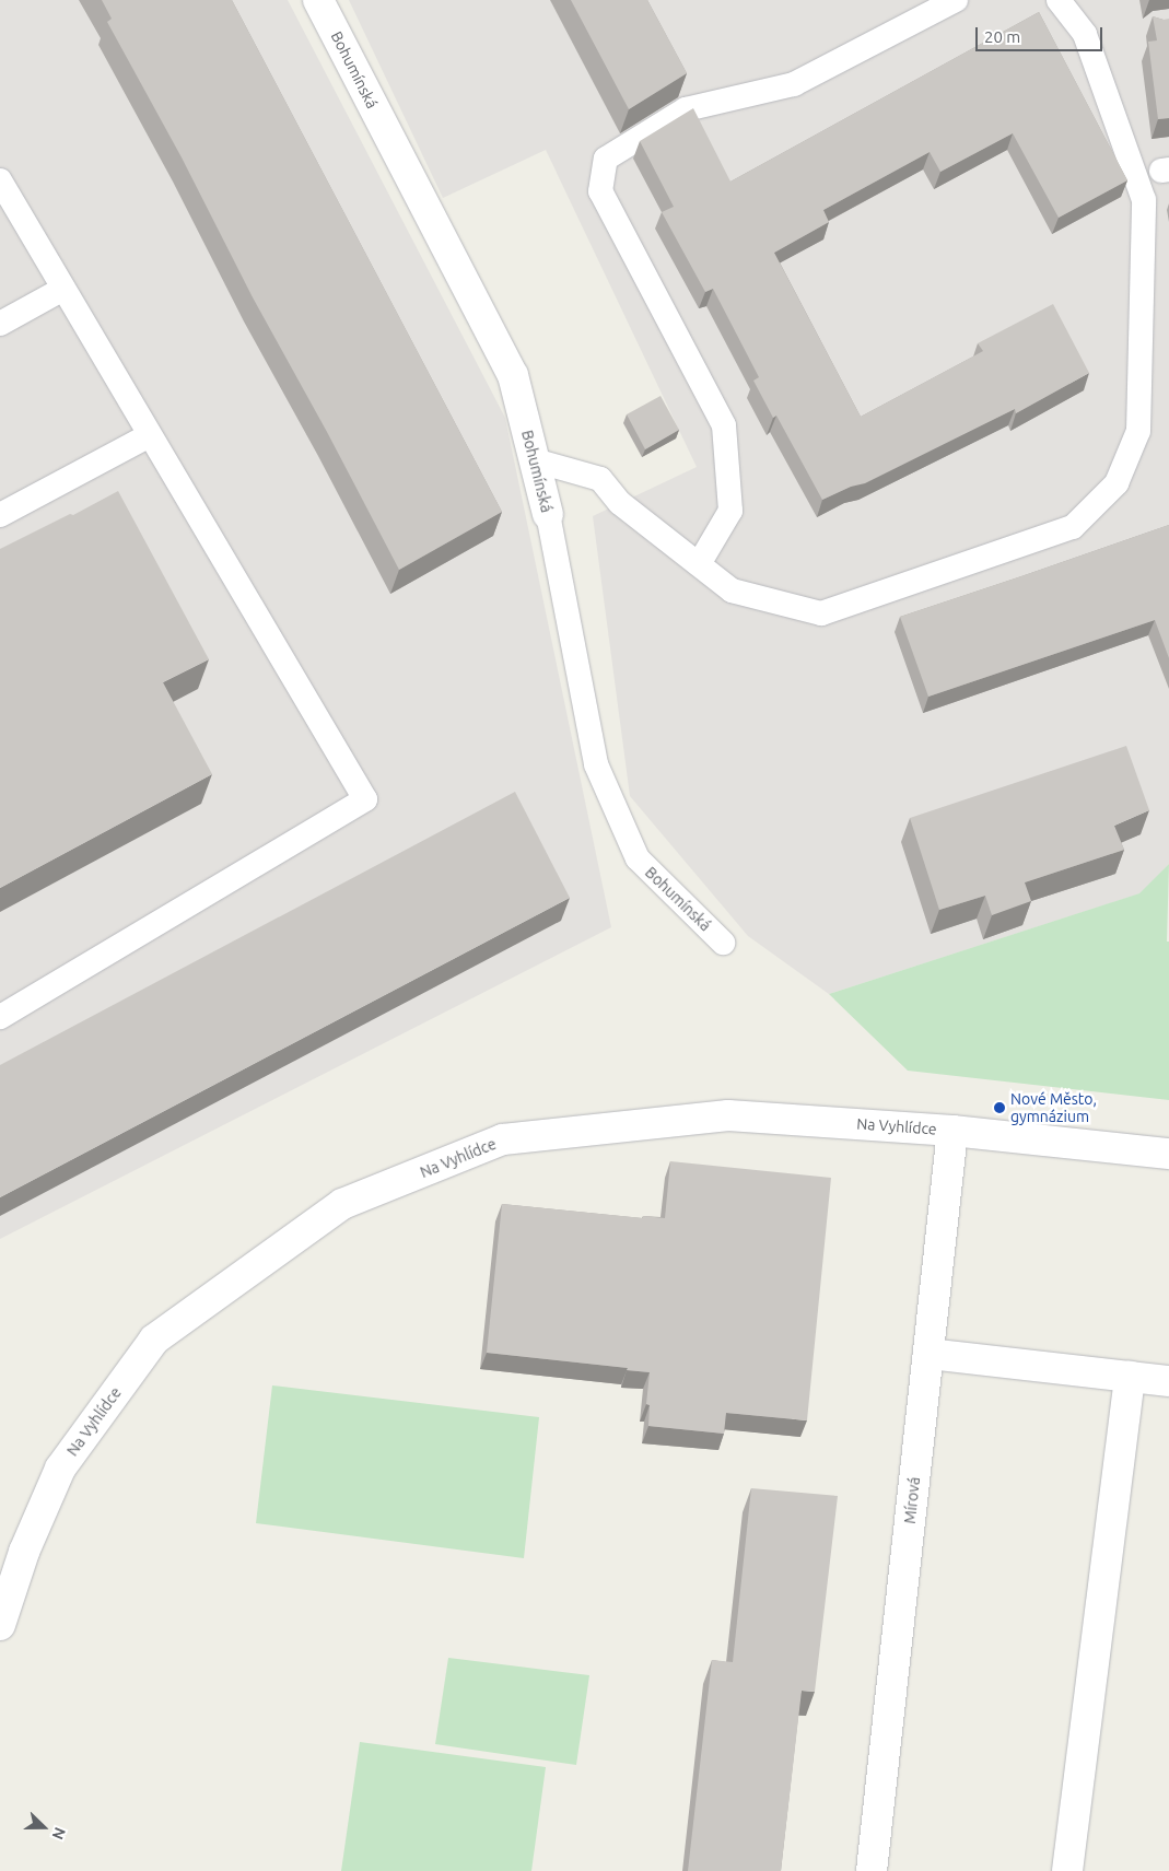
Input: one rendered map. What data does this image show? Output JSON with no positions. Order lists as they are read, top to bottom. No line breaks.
{"streets":{"street":["Bohumínská","Na Vyhlídce","Mírová"]},"crossings":[["Na Vyhlídce","Mírová"]],"places":["Nové Město, gymnázium"],"scale_bar":"20 m","north":"right"}
